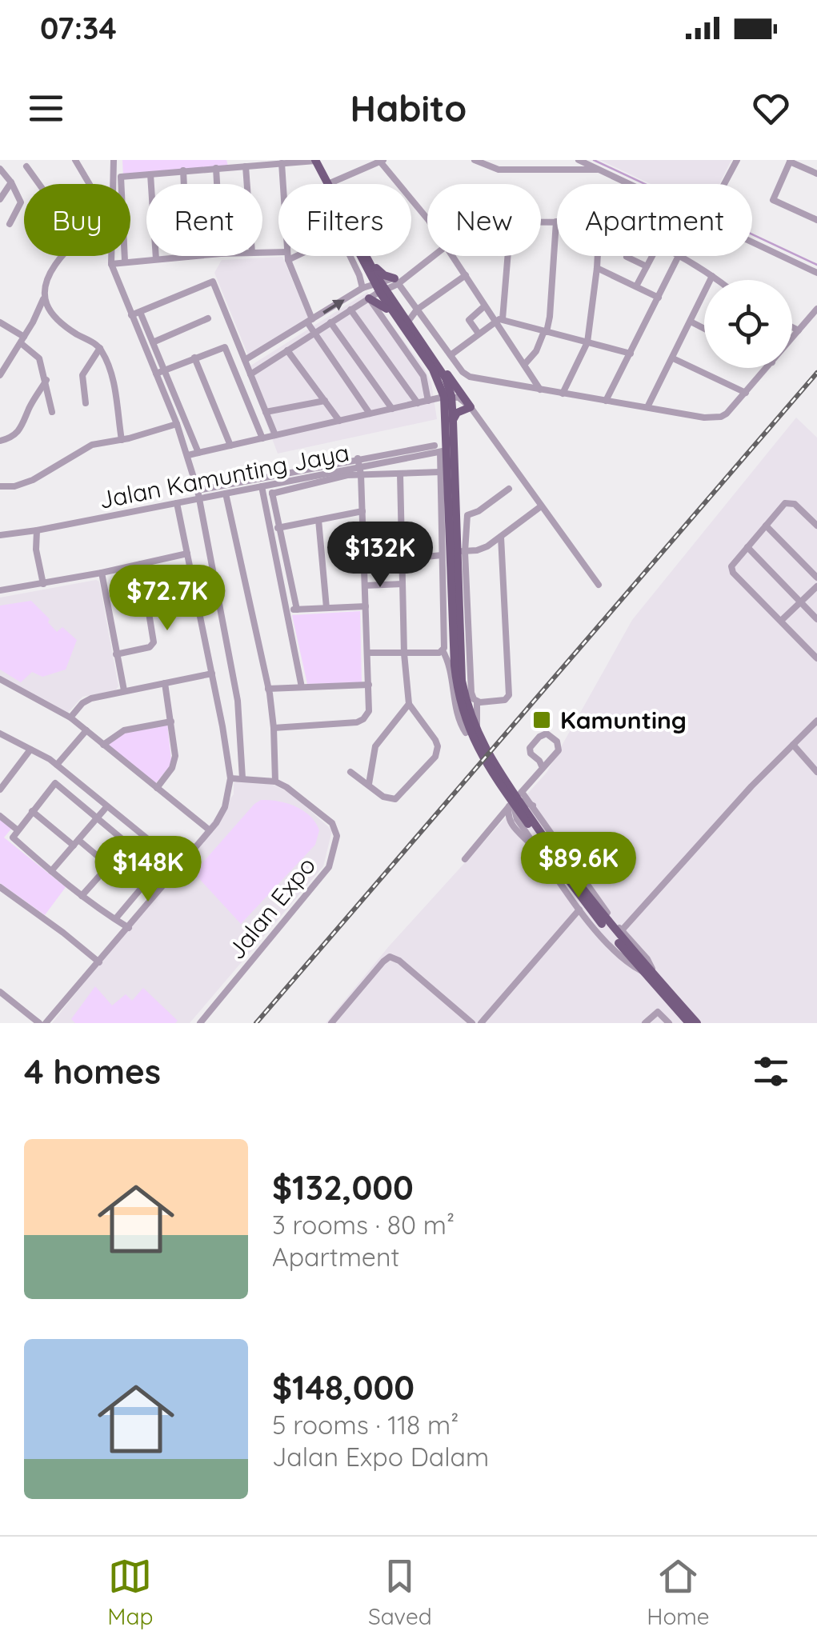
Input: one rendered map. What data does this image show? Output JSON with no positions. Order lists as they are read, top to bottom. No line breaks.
{"streets":{"street":["Jalan Kamunting Jaya","Jalan Expo"]},"places":{"transit":["Kamunting"]},"page":{"status":"07:34","header":"Habito","chip":["Buy","Rent","Filters","New","Apartment"],"price":["$132K","$72.7K","$89.6K","$148K"],"heading":"4 homes","list":[{"name":"$132,000","note":"3 rooms · 80 m² · Apartment"},{"name":"$148,000","note":"5 rooms · 118 m² · Jalan Expo Dalam"}],"tabs":["Map","Saved","Home"]}}
